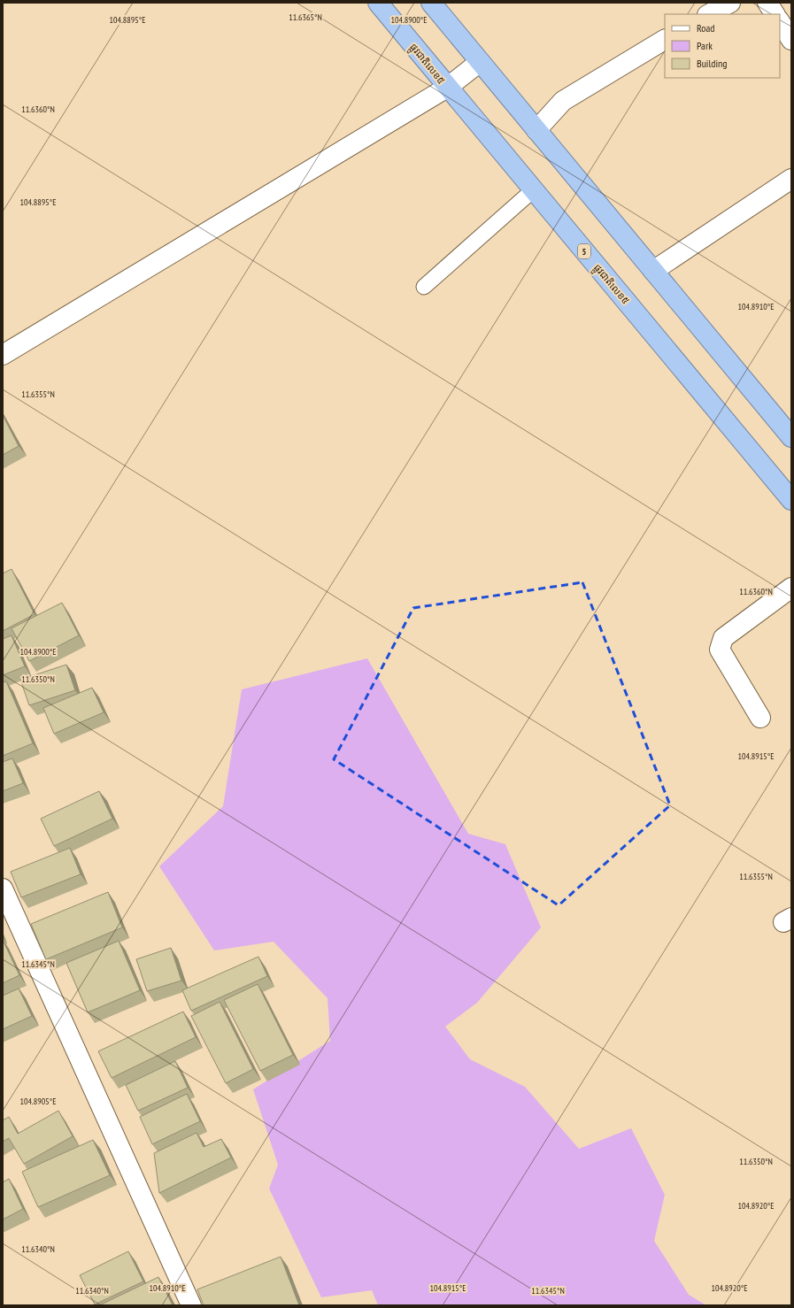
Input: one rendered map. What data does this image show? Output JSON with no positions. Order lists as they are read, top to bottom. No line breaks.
{"streets":{"highway":["ផ្លូវជាតិលេខ៥","5"]},"legend":["Road","Park","Building"],"coordinates":["11.6365°N","104.8895°E","104.8900°E","11.6360°N","104.8910°E","11.6355°N","11.6350°N","104.8915°E","11.6345°N","104.8905°E","104.8920°E","11.6340°N"]}
